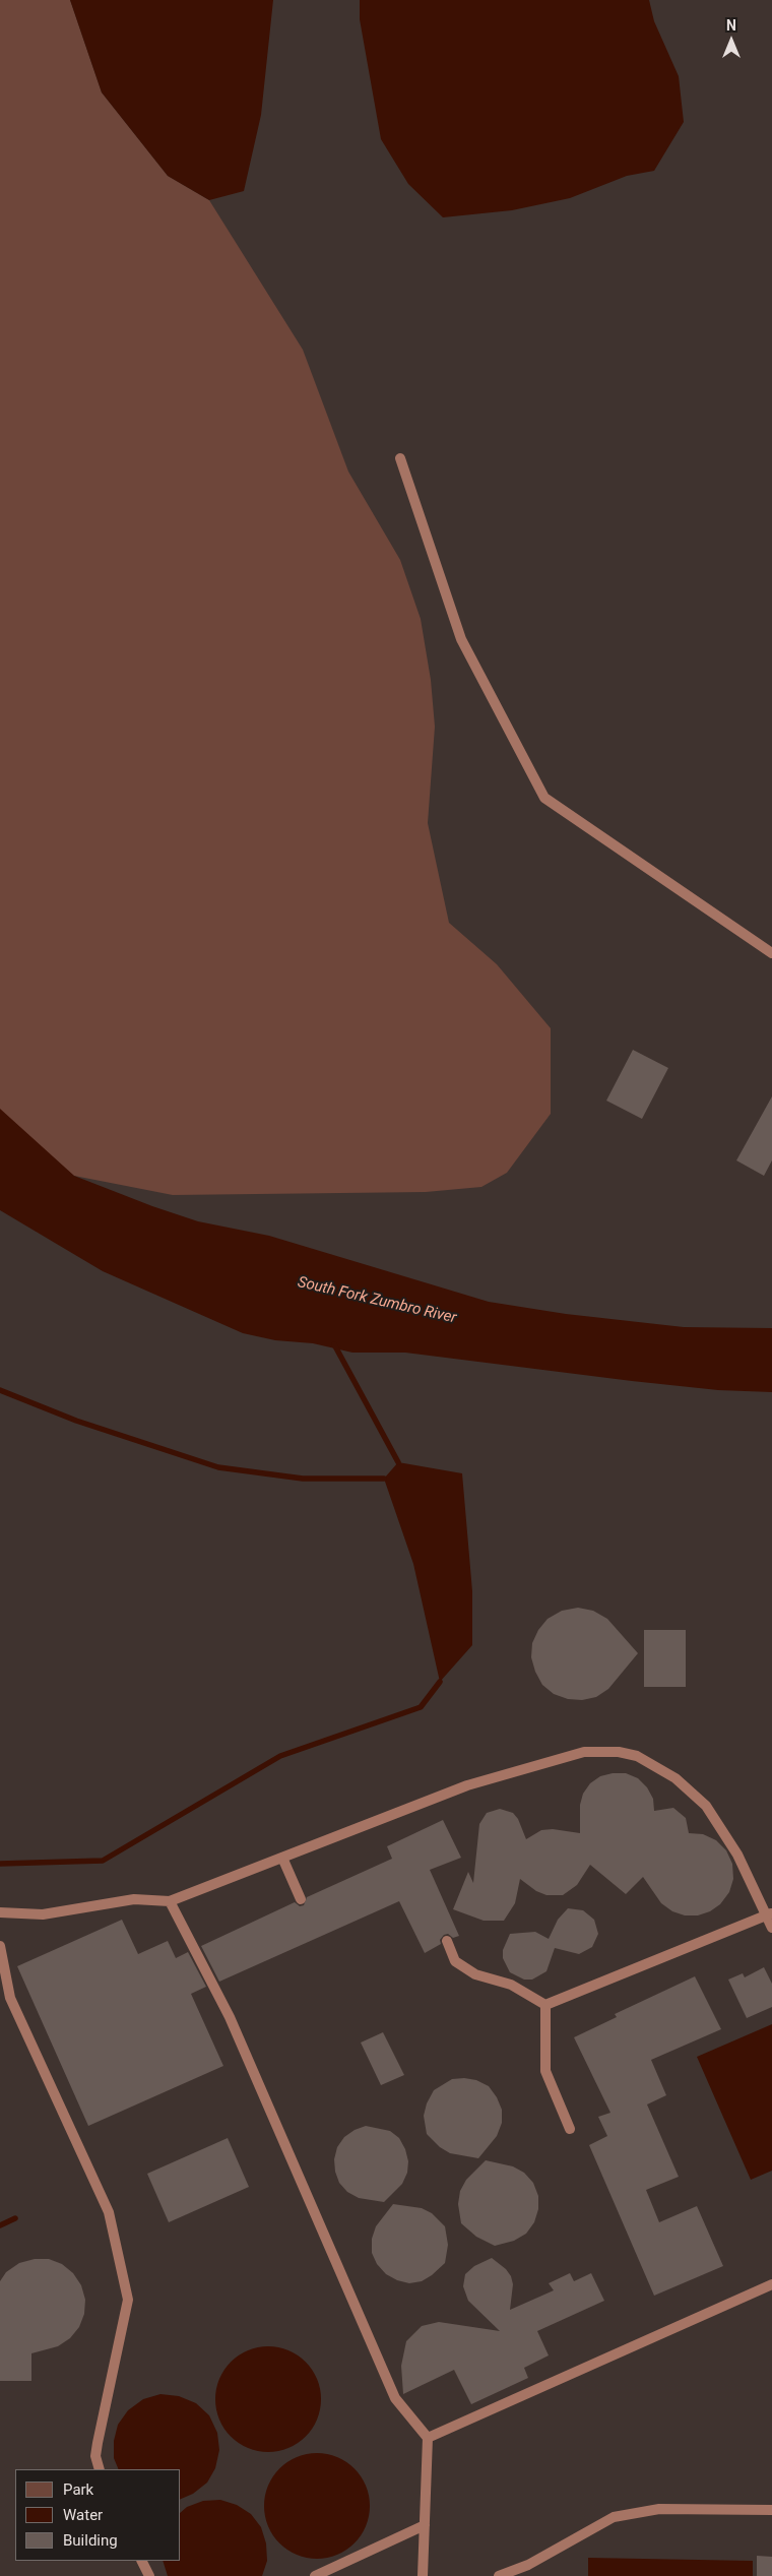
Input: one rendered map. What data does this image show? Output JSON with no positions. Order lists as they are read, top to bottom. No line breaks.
{"water":["South Fork Zumbro River"],"legend":["Park","Water","Building"],"north":"top"}
